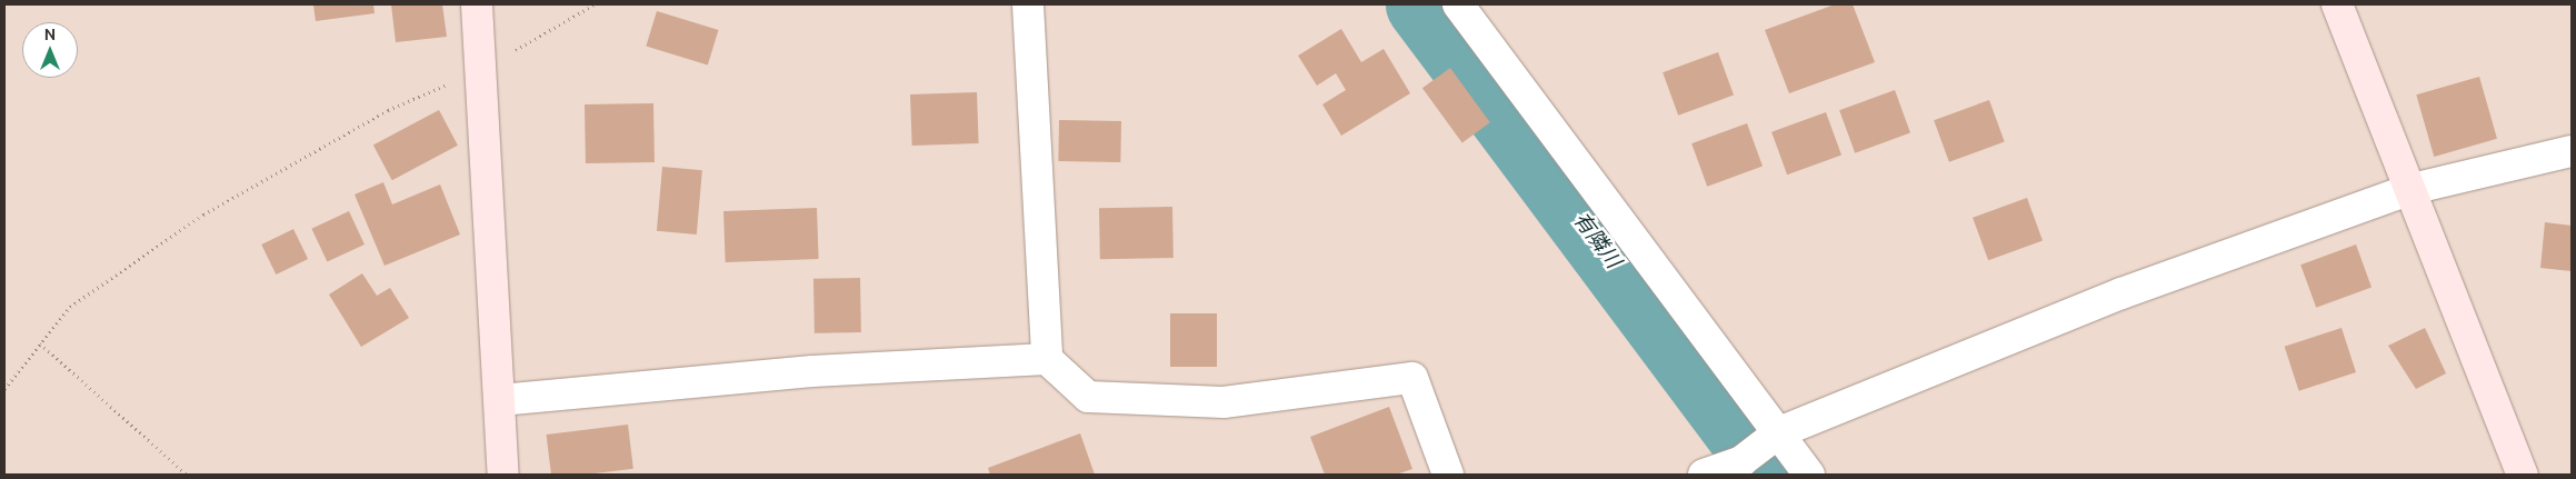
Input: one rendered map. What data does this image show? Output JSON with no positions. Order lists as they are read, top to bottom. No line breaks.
{"water":["有隣川"],"north":"top"}
